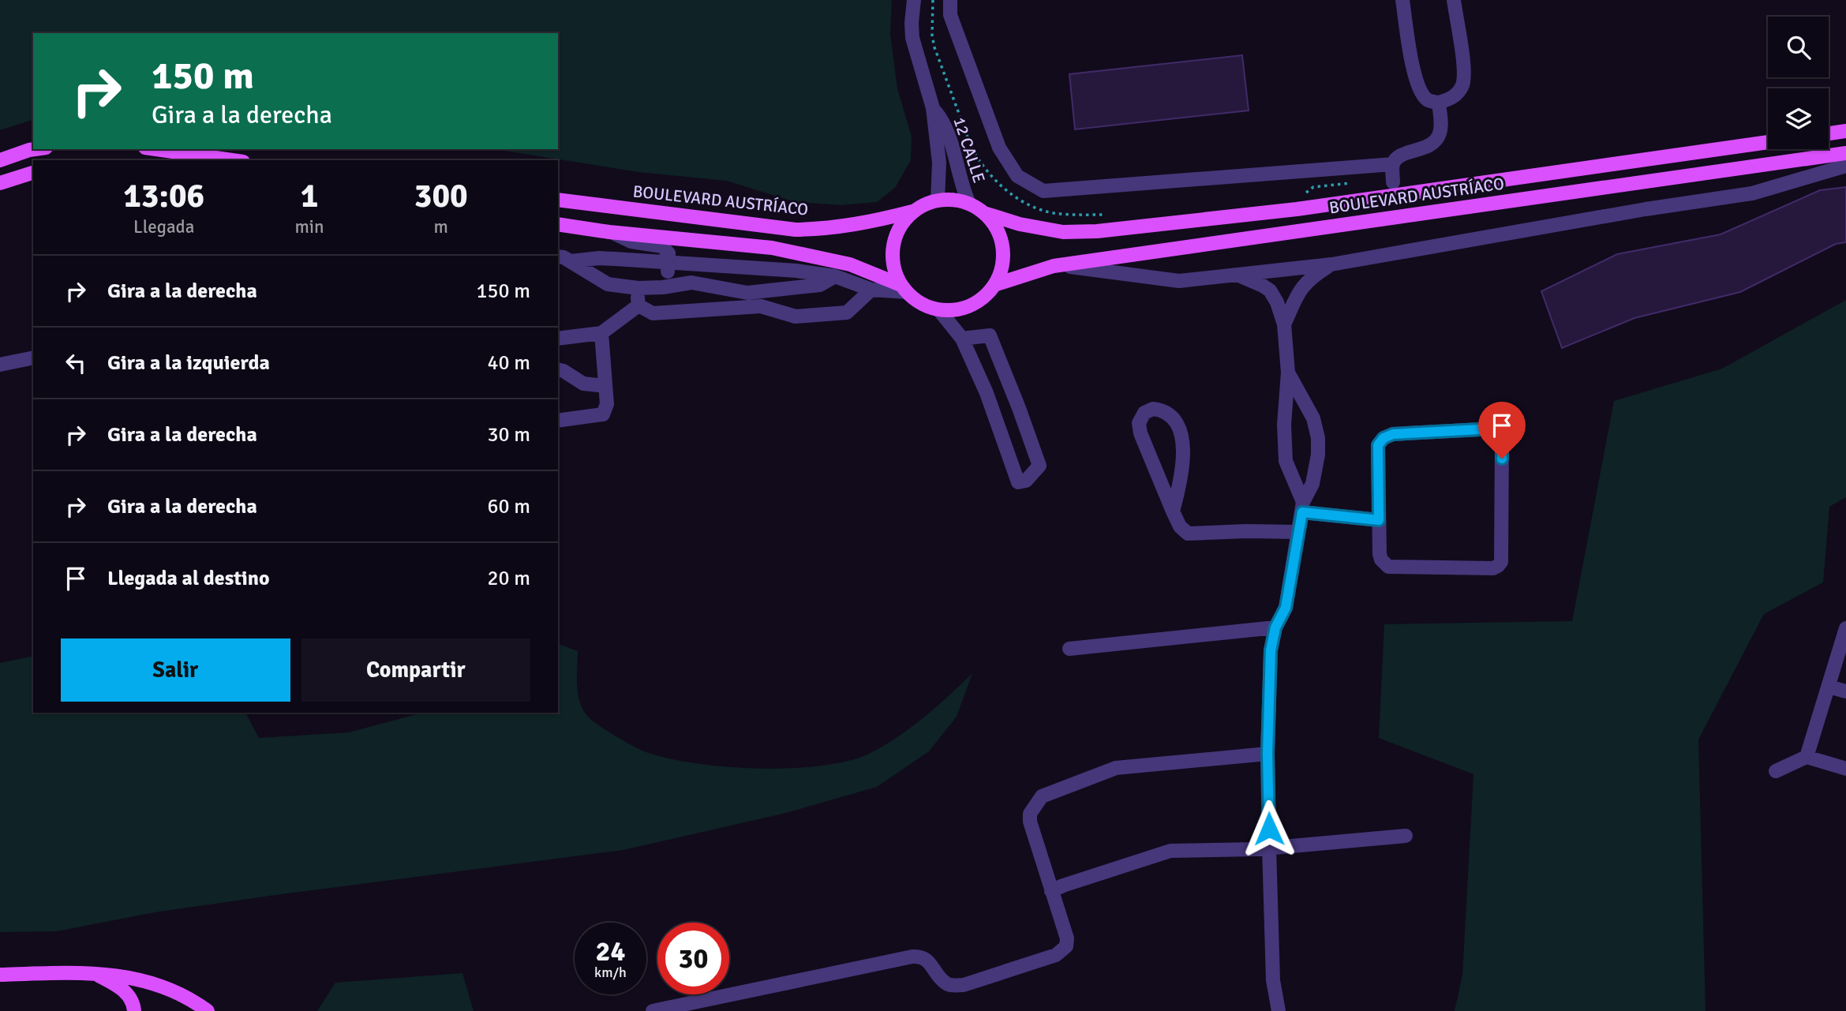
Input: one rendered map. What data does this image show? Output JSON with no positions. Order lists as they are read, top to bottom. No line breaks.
{"streets":{"main road":["BOULEVARD AUSTRÍACO"],"street":["12 CALLE"]},"crossings":[["12 CALLE","BOULEVARD AUSTRÍACO"]],"page":{"turn":["150 m","Gira a la derecha"],"eta":["13:06","Llegada","1","min","300","m"],"list":[{"name":"Gira a la derecha","value":"150 m"},{"name":"Gira a la izquierda","value":"40 m"},{"name":"Gira a la derecha","value":"30 m"},{"name":"Gira a la derecha","value":"60 m"},{"name":"Llegada al destino","value":"20 m"}],"buttons":["Salir","Compartir"],"speed":"24 km/h","limit":"30"}}
